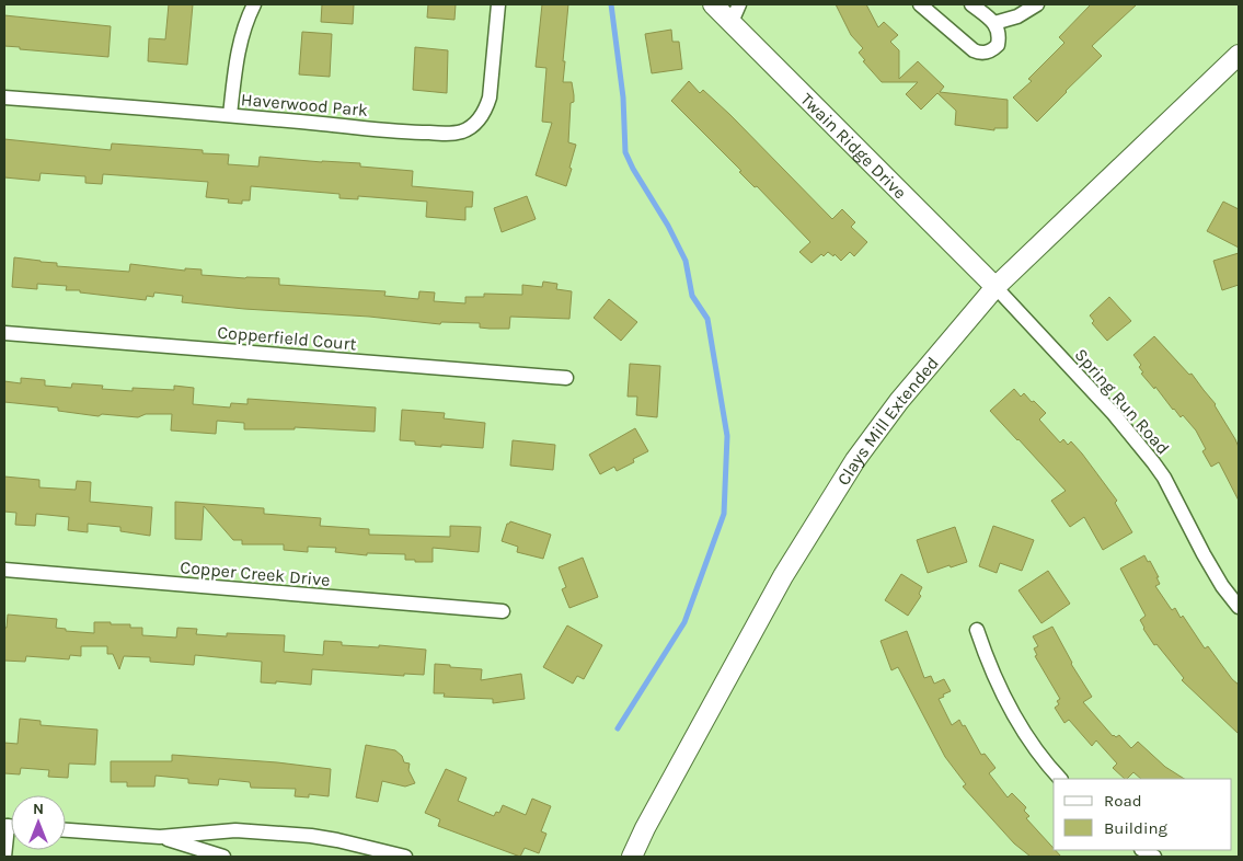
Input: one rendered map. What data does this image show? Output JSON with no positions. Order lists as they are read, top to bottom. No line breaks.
{"streets":{"main road":["Twain Ridge Drive","Clays Mill Extended"],"street":["Haverwood Park","Copperfield Court","Spring Run Road","Copper Creek Drive"]},"crossings":[["Twain Ridge Drive","Spring Run Road"],["Twain Ridge Drive","Clays Mill Extended"],["Spring Run Road","Clays Mill Extended"]],"legend":["Road","Building"],"north":"top"}
